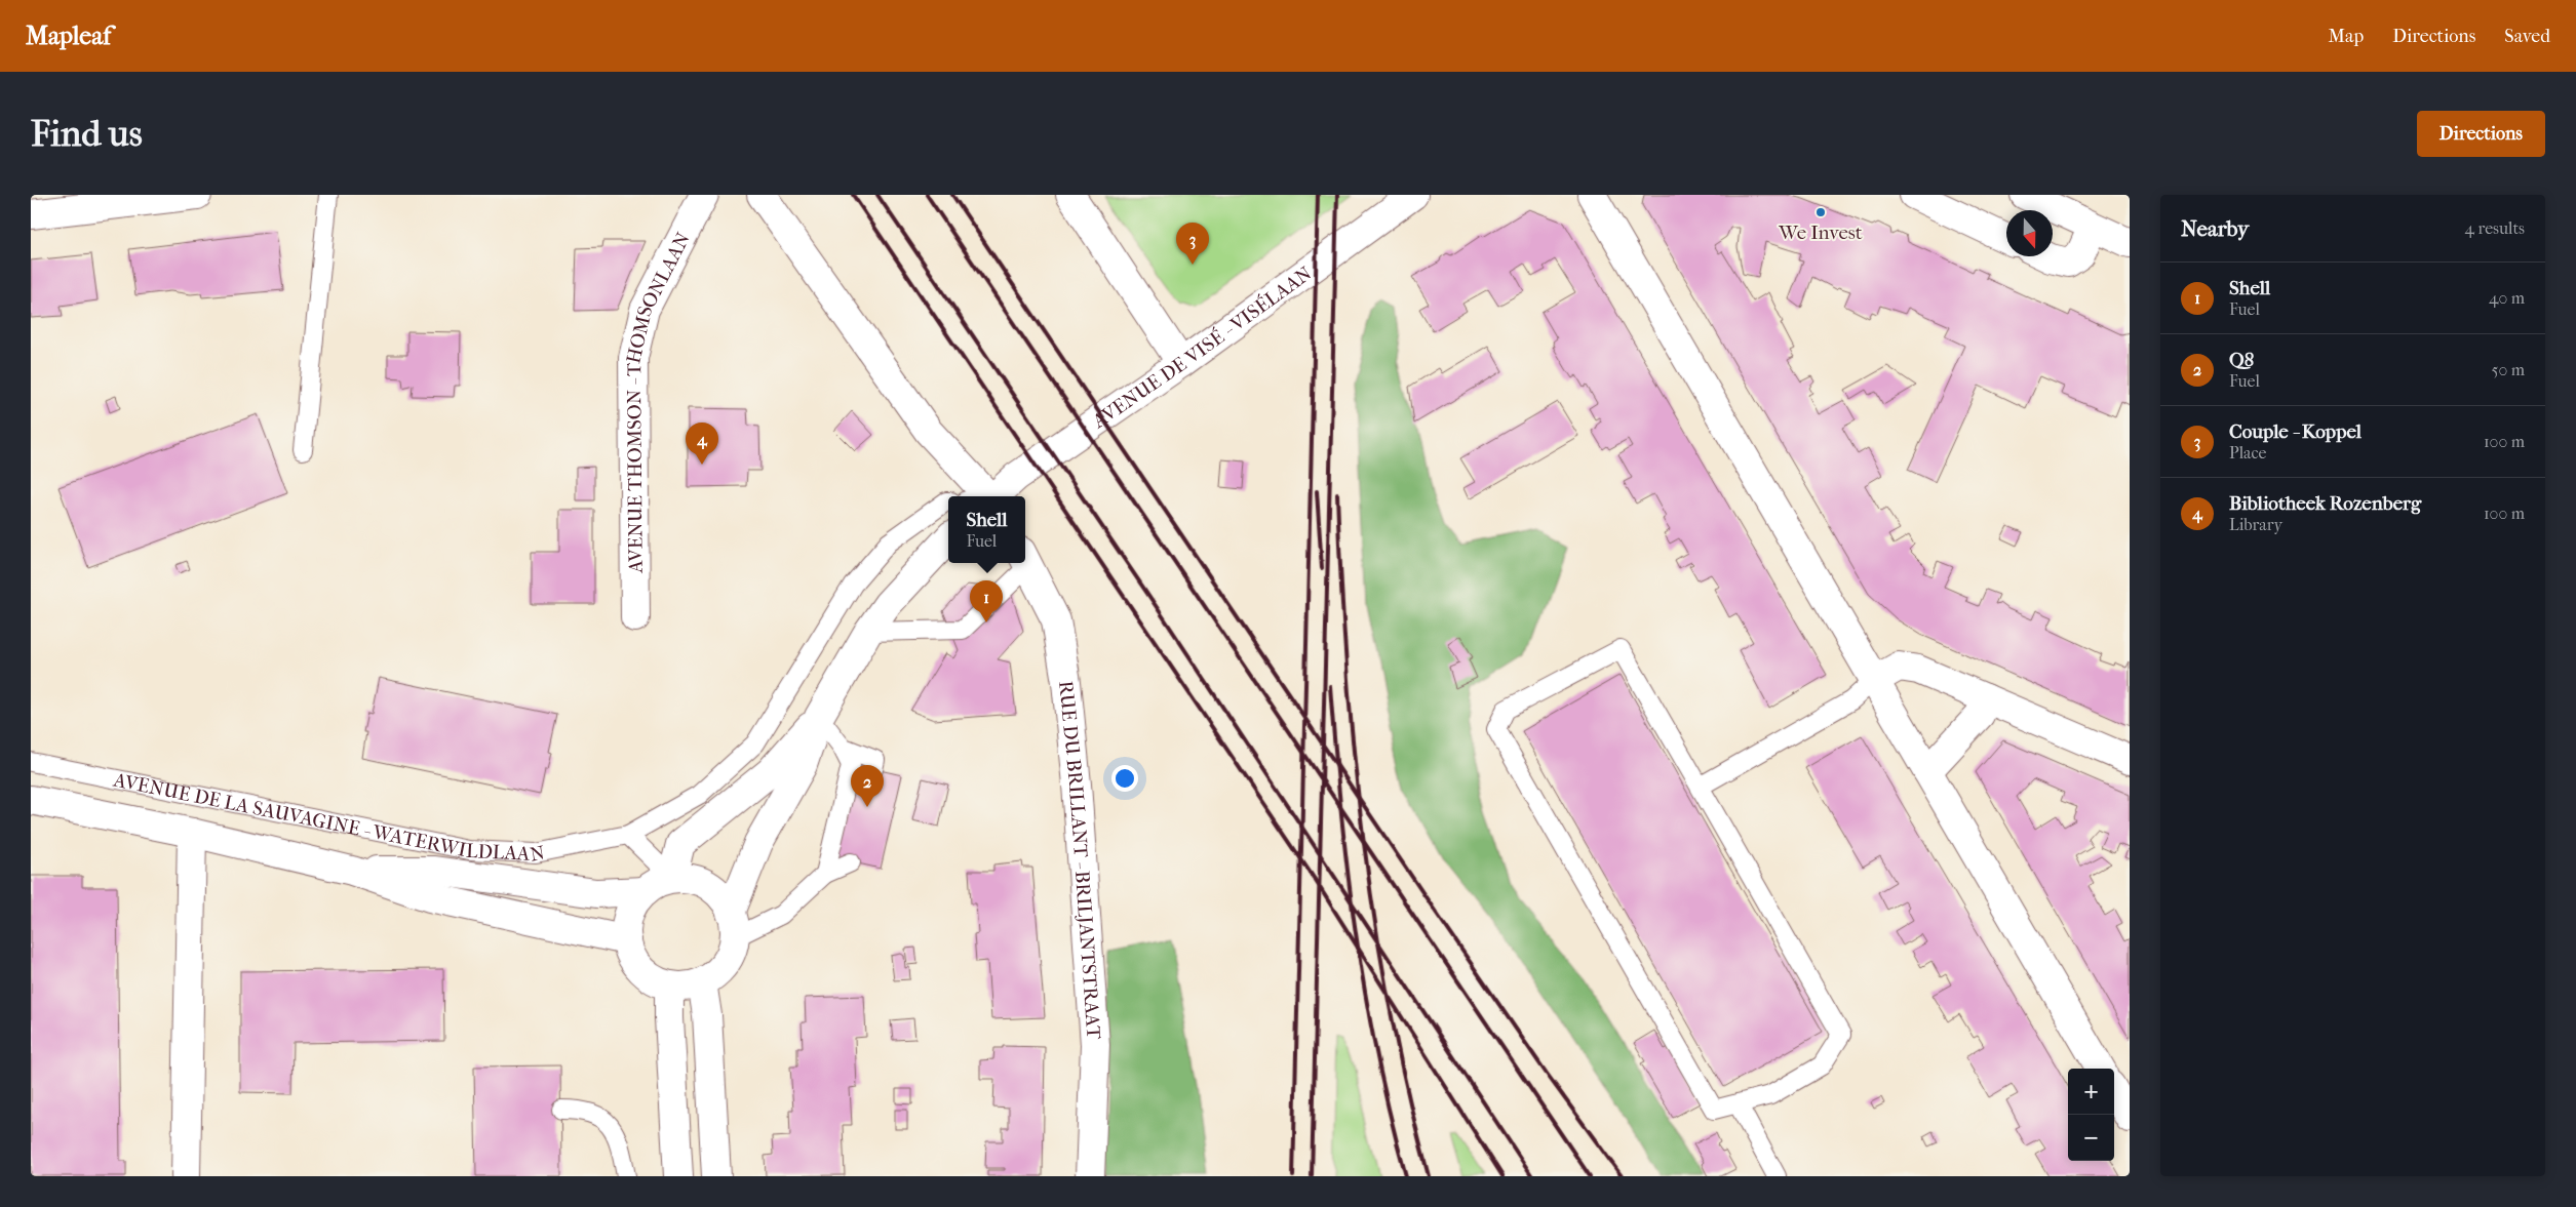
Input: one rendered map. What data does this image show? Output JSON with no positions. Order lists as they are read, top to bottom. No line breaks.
{"streets":{"street":["AVENUE DE VISÉ - VISÉLAAN","AVENUE THOMSON - THOMSONLAAN","AVENUE DE LA SAUVAGINE - WATERWILDLAAN","RUE DU BRILLANT - BRILJANTSTRAAT"]},"places":["We Invest"],"north":"bottom","page":{"header":"Mapleaf","nav":["Map","Directions","Saved"],"buttons":"Directions","title":"Find us","heading":["Nearby","4 results"],"pins":["3","4","1","2"],"list":[{"mark":"1","name":"Shell","note":"Fuel","value":"40 m"},{"mark":"2","name":"Q8","note":"Fuel","value":"50 m"},{"mark":"3","name":"Couple - Koppel","note":"Place","value":"100 m"},{"mark":"4","name":"Bibliotheek Rozenberg","note":"Library","value":"100 m"}],"popup":["Shell","Fuel"],"map_buttons":["+","−"]}}
